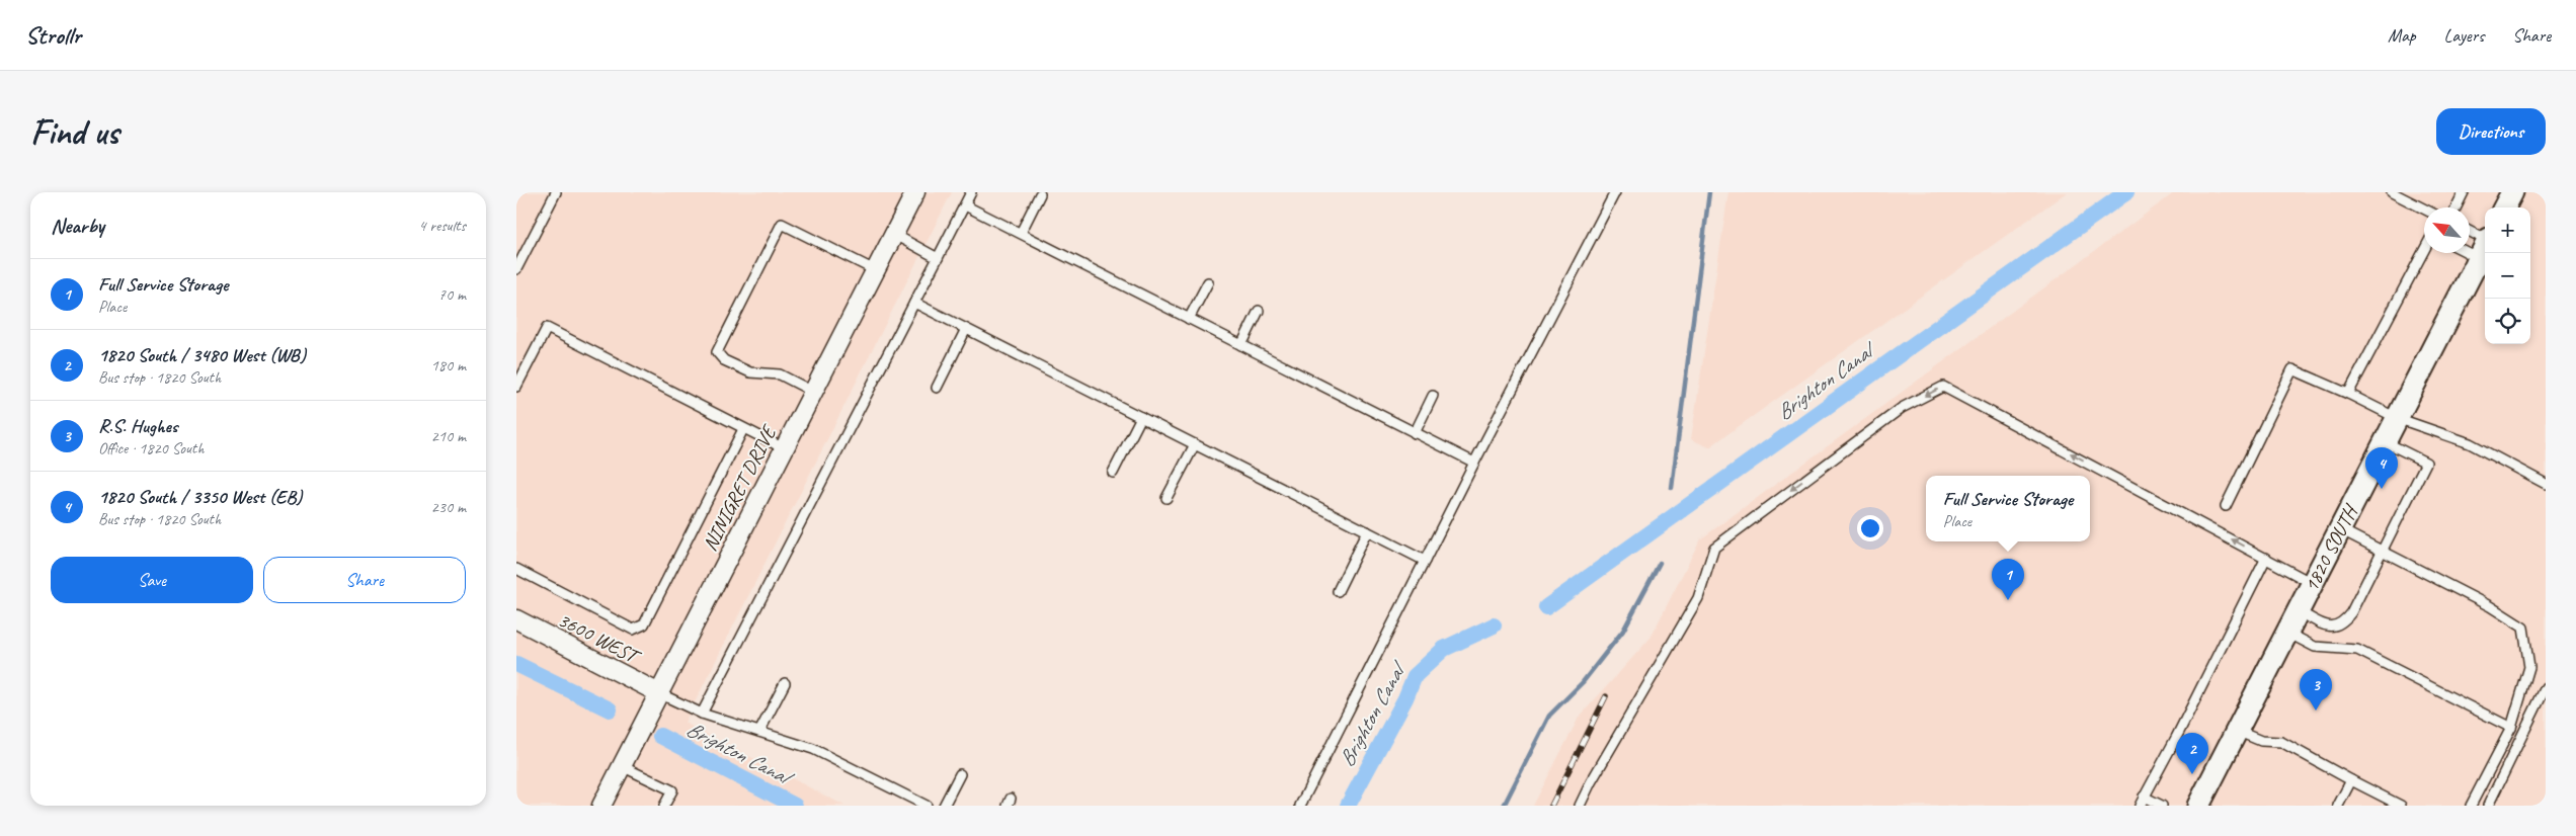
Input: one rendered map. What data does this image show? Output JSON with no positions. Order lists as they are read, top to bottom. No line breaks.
{"streets":{"street":["NINIGRET DRIVE","1820 SOUTH","3600 WEST"]},"crossings":[["NINIGRET DRIVE","3600 WEST"]],"water":["Brighton Canal"],"north":"top left","page":{"header":"Strollr","nav":["Map","Layers","Share"],"buttons":["Directions",["Save","Share"]],"title":"Find us","heading":["Nearby","4 results"],"map_buttons":["+","−"],"list":[{"mark":"1","name":"Full Service Storage","note":"Place","value":"70 m"},{"mark":"2","name":"1820 South / 3480 West (WB)","note":"Bus stop · 1820 South","value":"180 m"},{"mark":"3","name":"R.S. Hughes","note":"Office · 1820 South","value":"210 m"},{"mark":"4","name":"1820 South / 3350 West (EB)","note":"Bus stop · 1820 South","value":"230 m"}],"pins":["4","1","3","2"],"popup":["Full Service Storage","Place"]}}
